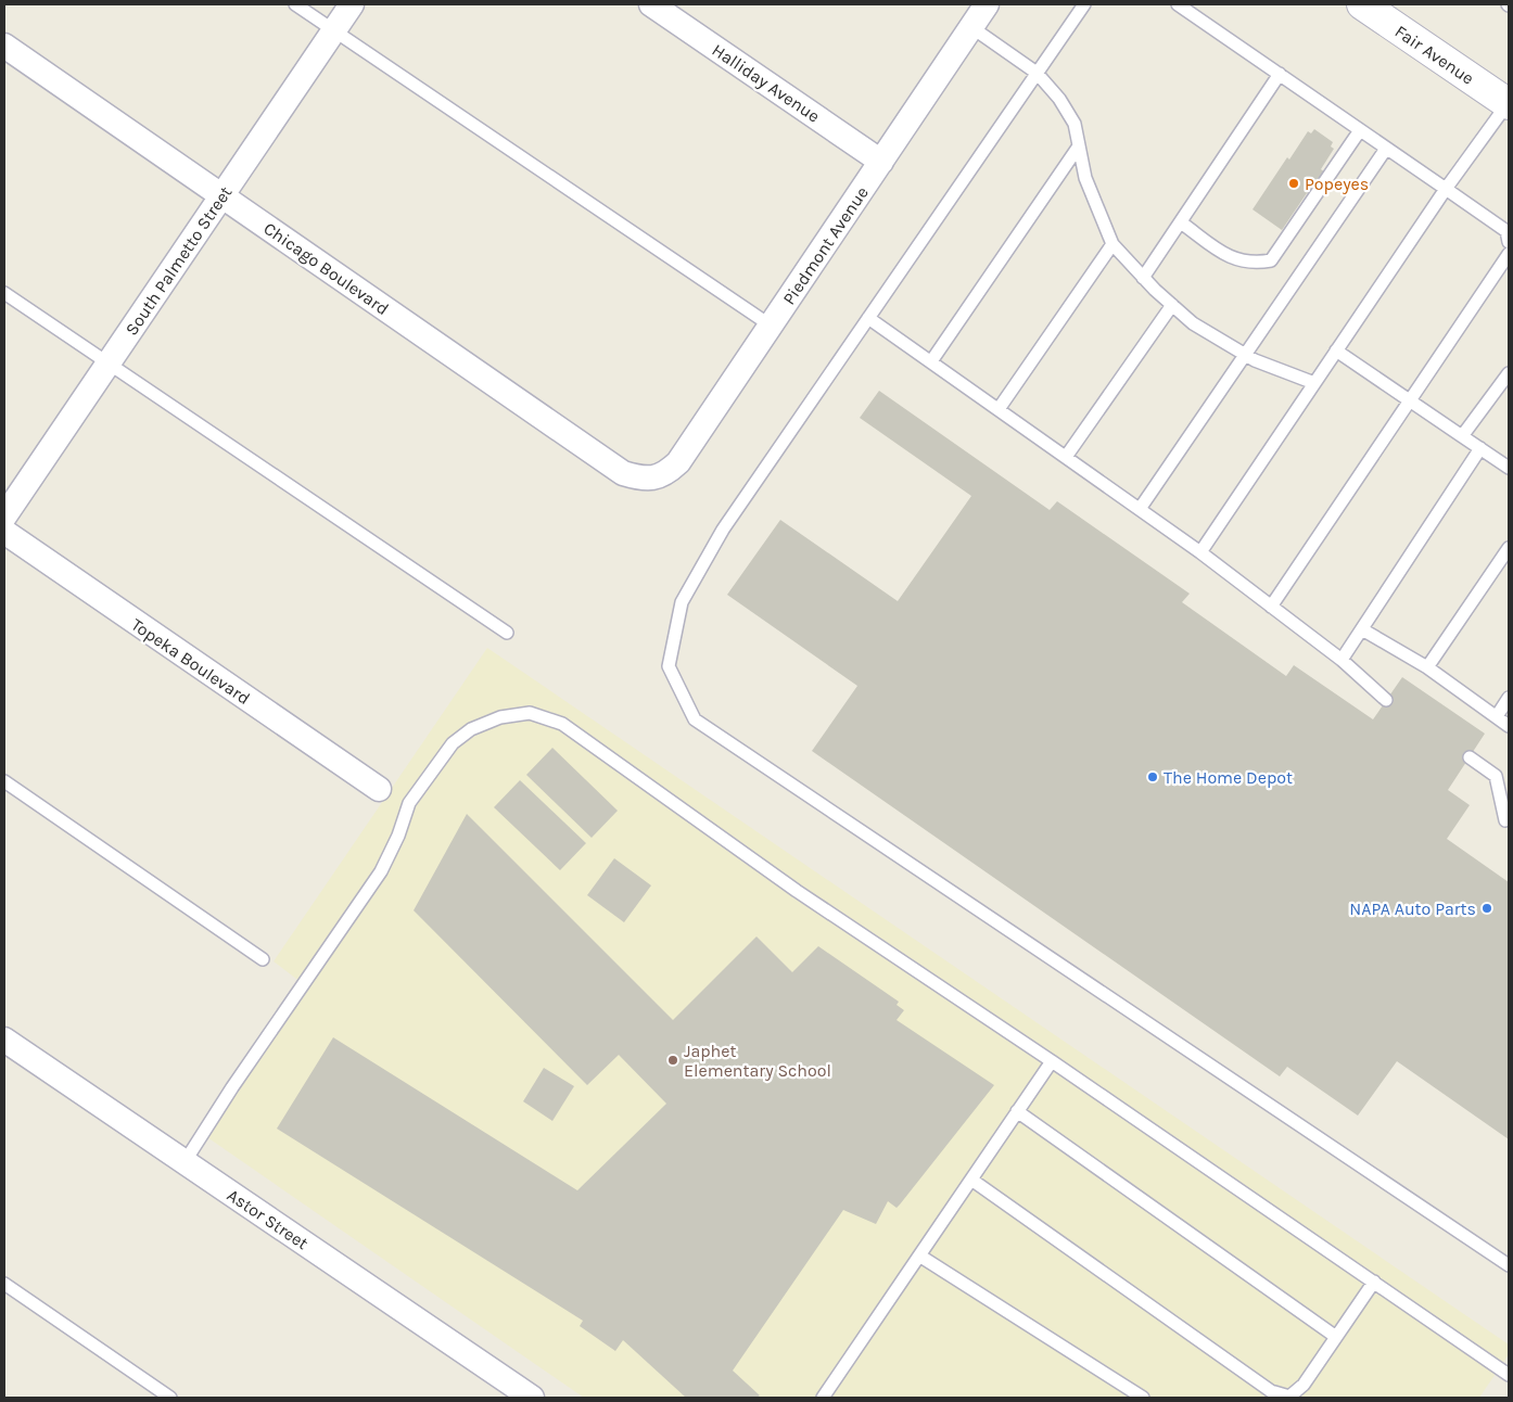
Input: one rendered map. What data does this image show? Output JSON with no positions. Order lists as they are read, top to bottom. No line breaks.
{"streets":{"main road":["Fair Avenue"],"street":["Halliday Avenue","Piedmont Avenue","South Palmetto Street","Chicago Boulevard","Topeka Boulevard","Astor Street"]},"crossings":[["Halliday Avenue","Piedmont Avenue"],["Piedmont Avenue","Chicago Boulevard"],["South Palmetto Street","Chicago Boulevard"]],"places":["Popeyes","The Home Depot","NAPA Auto Parts","Japhet Elementary School"]}
